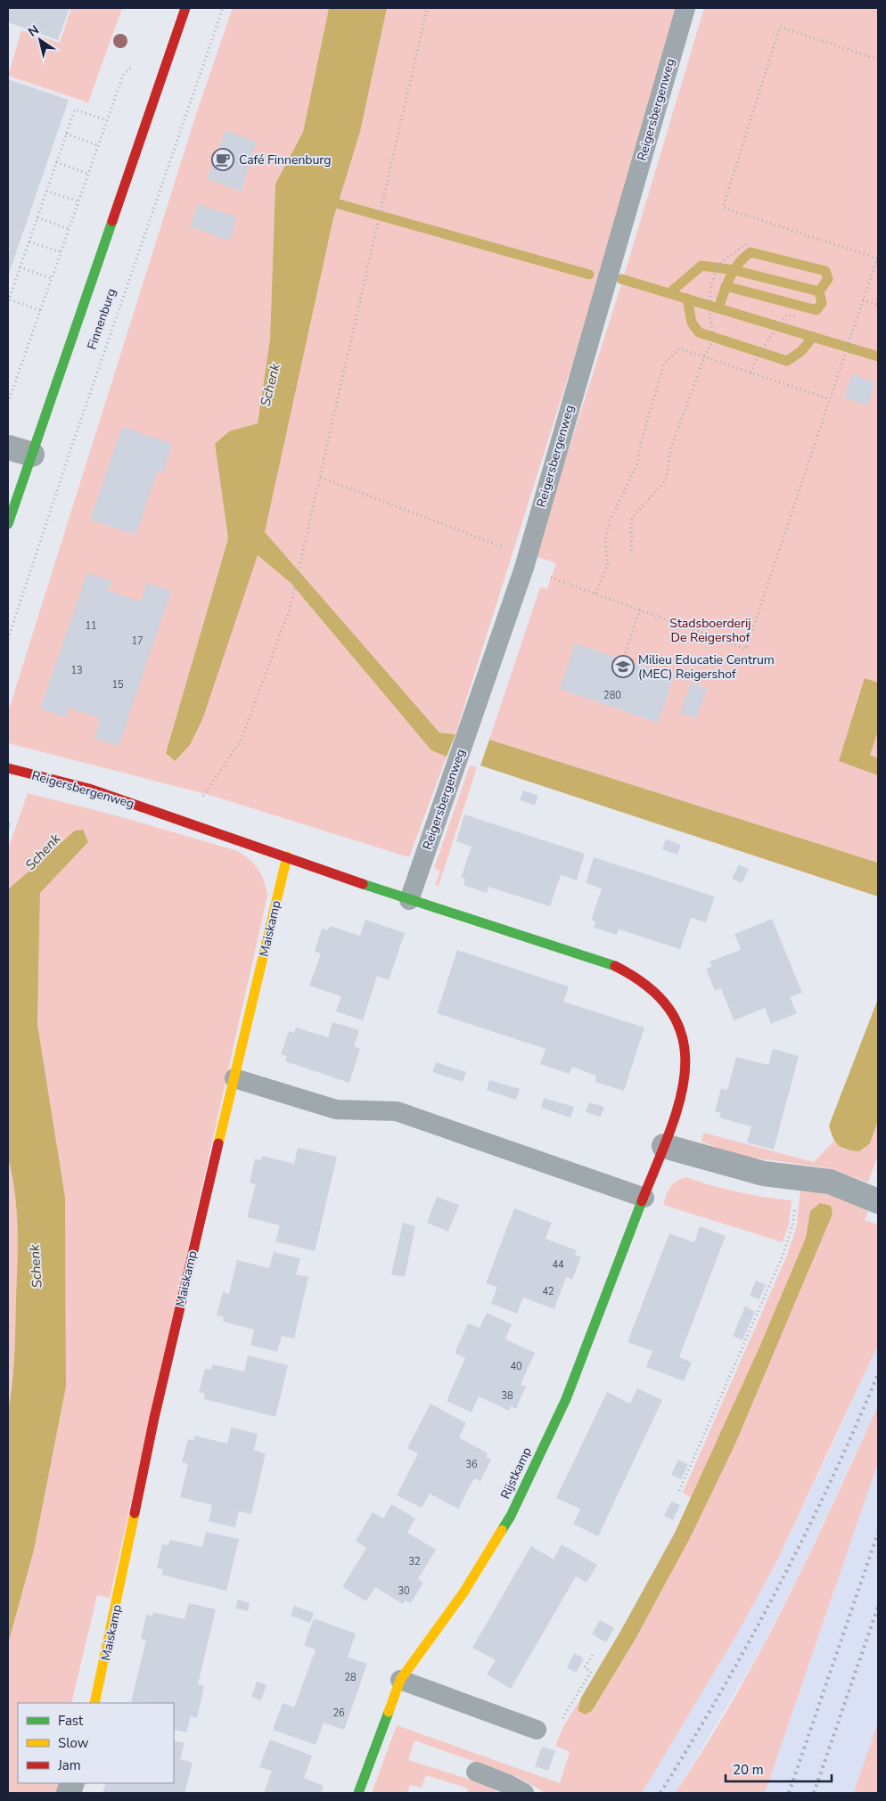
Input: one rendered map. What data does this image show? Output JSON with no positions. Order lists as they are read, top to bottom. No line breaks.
{"streets":{"street":["Reigersbergenweg","Finnenburg","Maiskamp","Rijstkamp"]},"crossings":[["Reigersbergenweg","Maiskamp"],["Reigersbergenweg","Rijstkamp"]],"water":["Schenk"],"parks":["Stadsboerderij De Reigershof"],"places":{"cafe":["Café Finnenburg"],"school or university":["Milieu Educatie Centrum (MEC) Reigershof"]},"house_numbers":["11","17","13","15","280","44","42","40","38","36","32","30","28","26"],"legend":["Fast","Slow","Jam"],"scale_bar":"20 m","north":"top left"}
